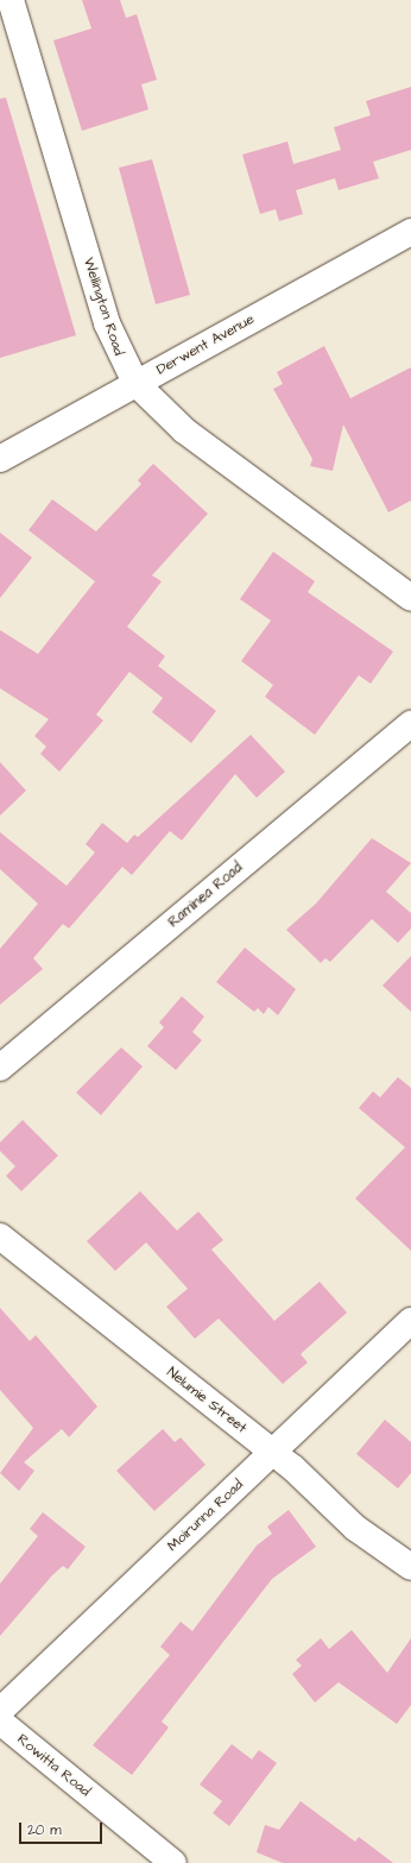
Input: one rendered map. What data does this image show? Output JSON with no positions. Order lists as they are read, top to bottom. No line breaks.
{"streets":{"street":["Wellington Road","Derwent Avenue","Raminea Road","Nelumie Street","Moirunna Road","Rowitta Road"]},"crossings":[["Wellington Road","Derwent Avenue"],["Nelumie Street","Moirunna Road"]],"scale_bar":"20 m"}
